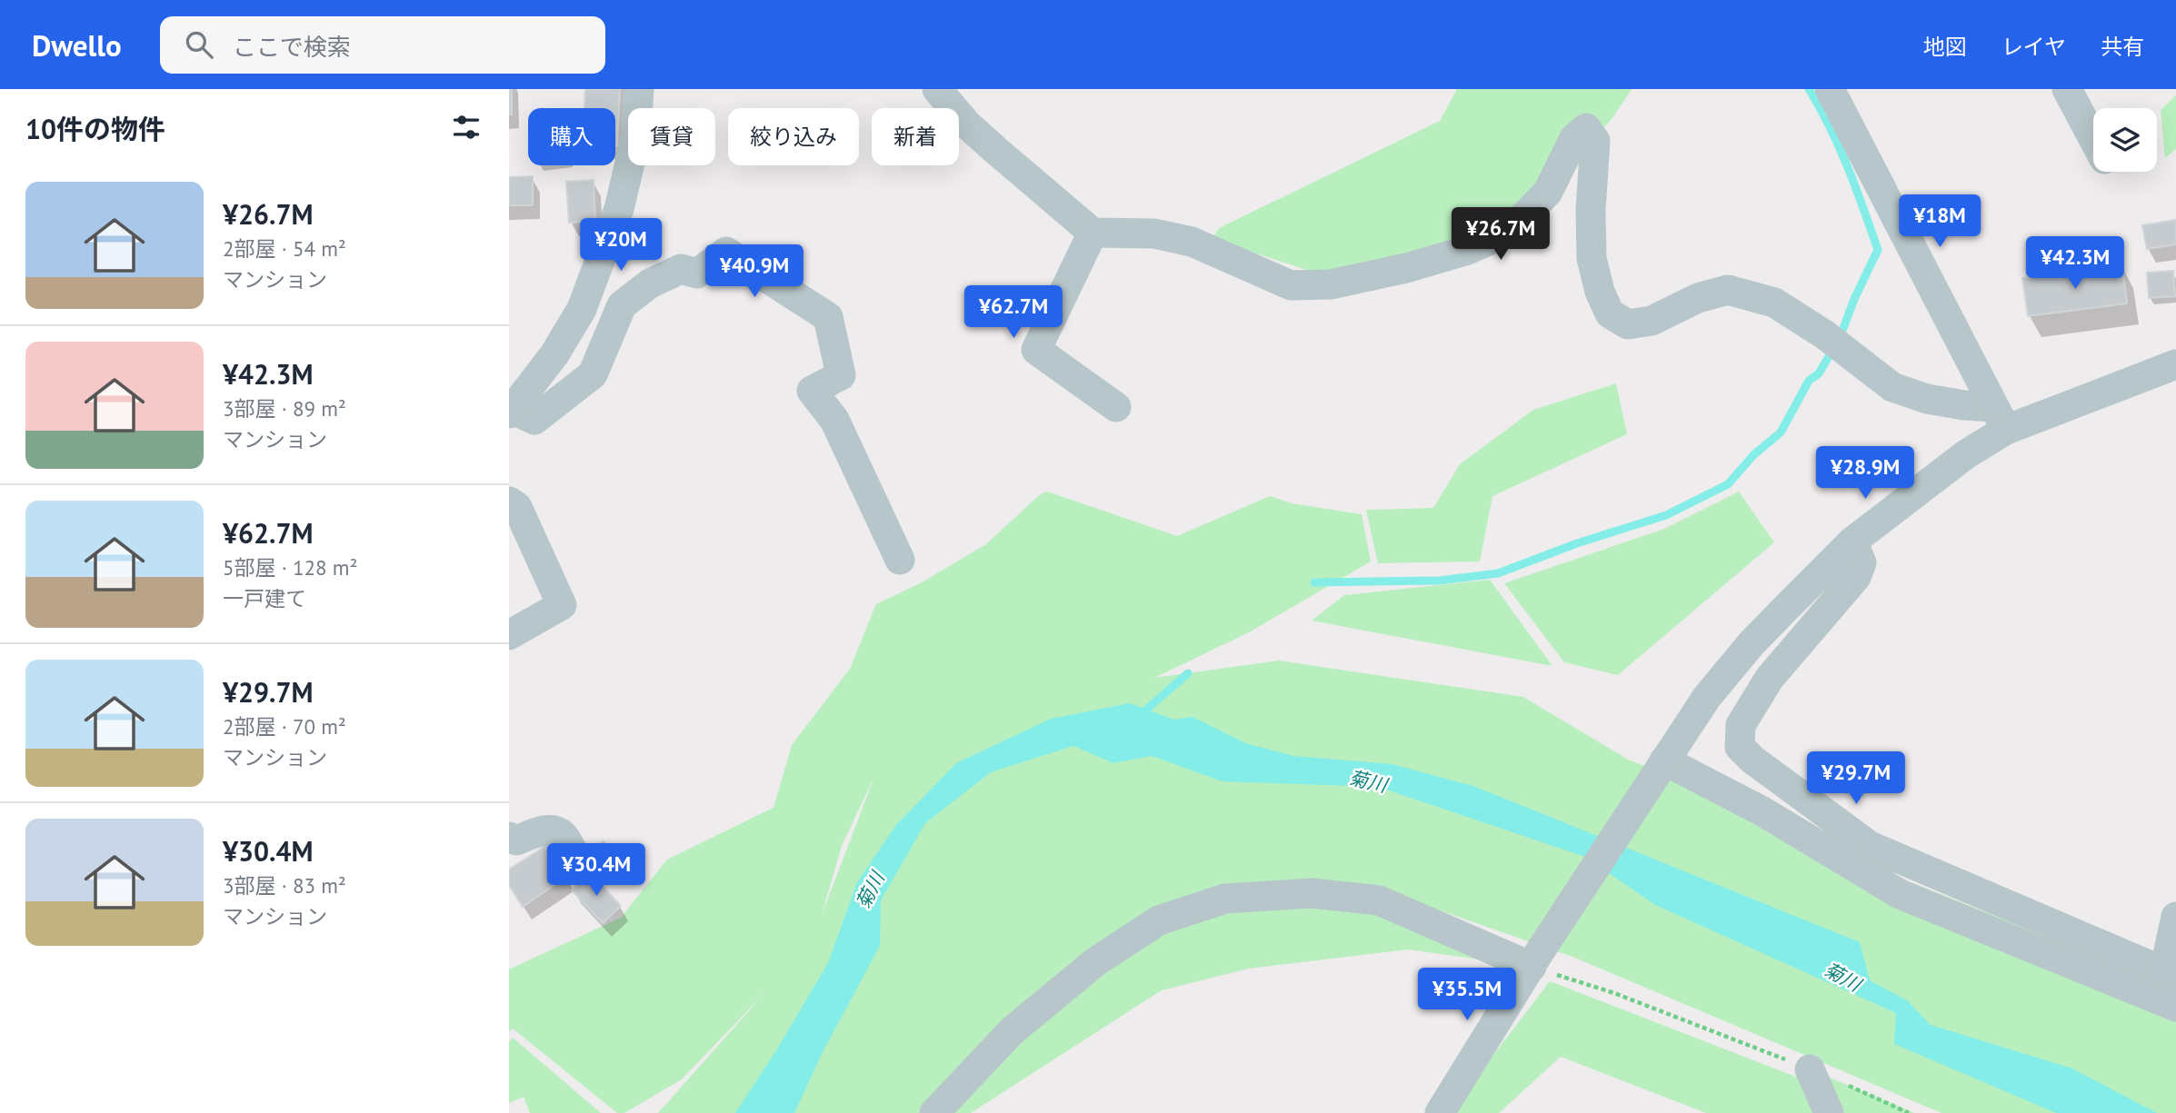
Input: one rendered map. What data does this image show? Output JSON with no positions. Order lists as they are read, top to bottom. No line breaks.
{"water":["菊川"],"page":{"header":"Dwello","search":"ここで検索","nav":["地図","レイヤ","共有"],"heading":"10件の物件","chip":["購入","賃貸","絞り込み","新着"],"list":[{"name":"¥26.7M","note":"2部屋 · 54 m² · マンション"},{"name":"¥42.3M","note":"3部屋 · 89 m² · マンション"},{"name":"¥62.7M","note":"5部屋 · 128 m² · 一戸建て"},{"name":"¥29.7M","note":"2部屋 · 70 m² · マンション"},{"name":"¥30.4M","note":"3部屋 · 83 m² · マンション"}],"price":["¥18M","¥26.7M","¥20M","¥42.3M","¥40.9M","¥62.7M","¥28.9M","¥29.7M","¥30.4M","¥35.5M"]}}
